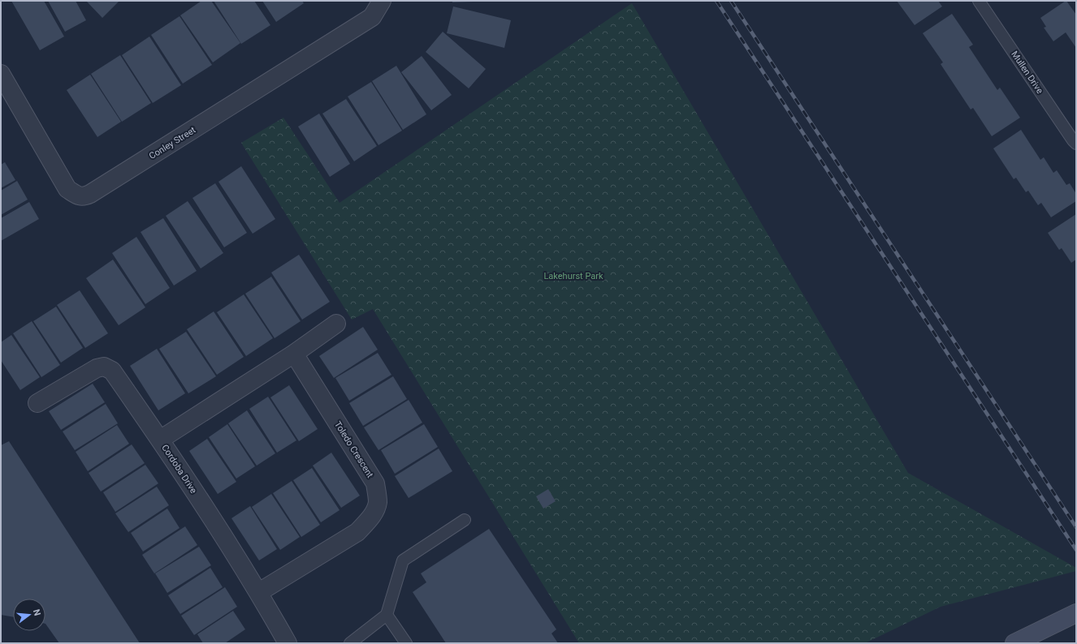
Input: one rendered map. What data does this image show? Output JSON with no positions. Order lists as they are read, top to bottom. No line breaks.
{"streets":{"street":["Conley Street","Toledo Crescent","Cordoba Drive"],"lane":["Mullen Drive"]},"crossings":[["Toledo Crescent","Cordoba Drive"]],"parks":["Lakehurst Park"],"north":"right"}
